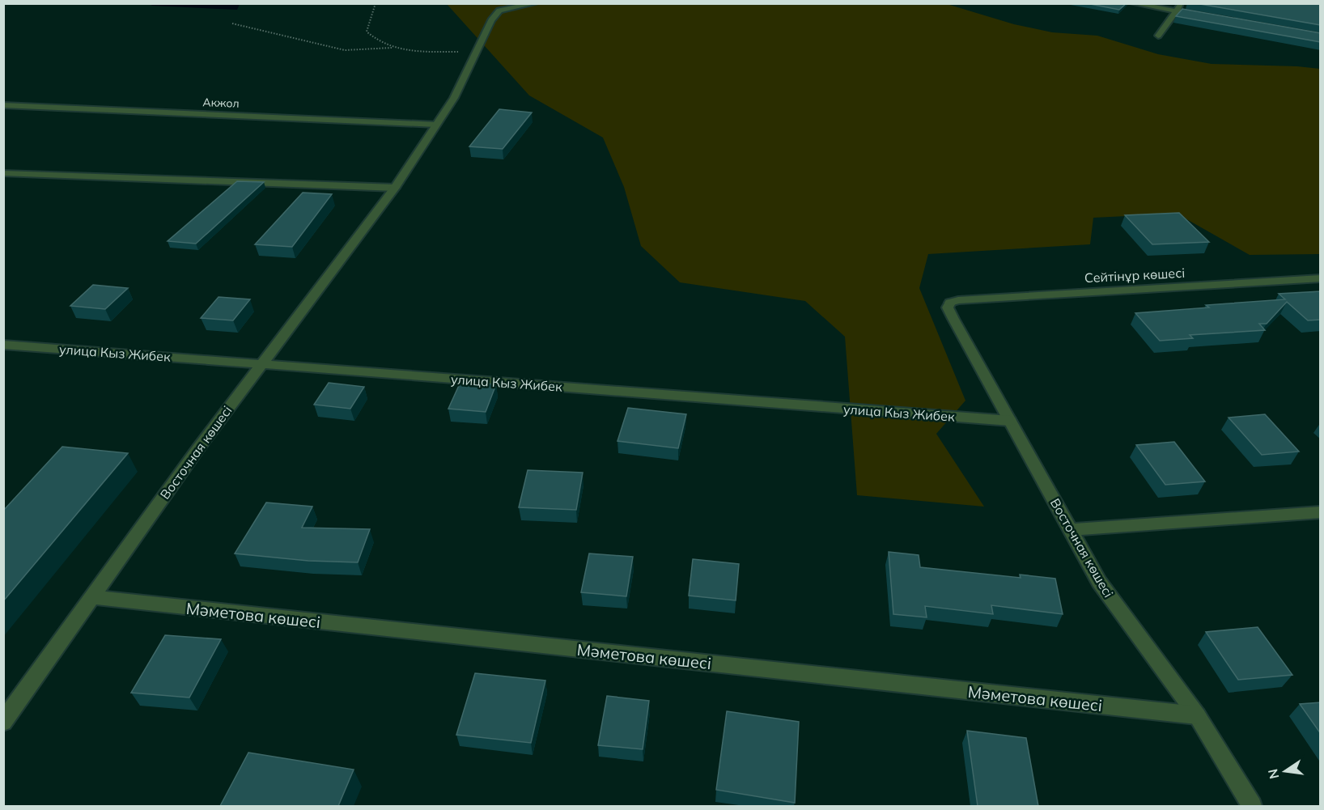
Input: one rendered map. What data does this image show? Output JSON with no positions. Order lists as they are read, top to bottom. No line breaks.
{"streets":{"street":["Акжол","Сейтінұр көшесі","улица Кыз Жибек","Восточная көшесі","Мәметова көшесі"]},"crossings":[["Акжол","Восточная көшесі"],["Сейтінұр көшесі","Восточная көшесі"],["улица Кыз Жибек","Восточная көшесі"],["Восточная көшесі","Мәметова көшесі"]],"north":"left"}
